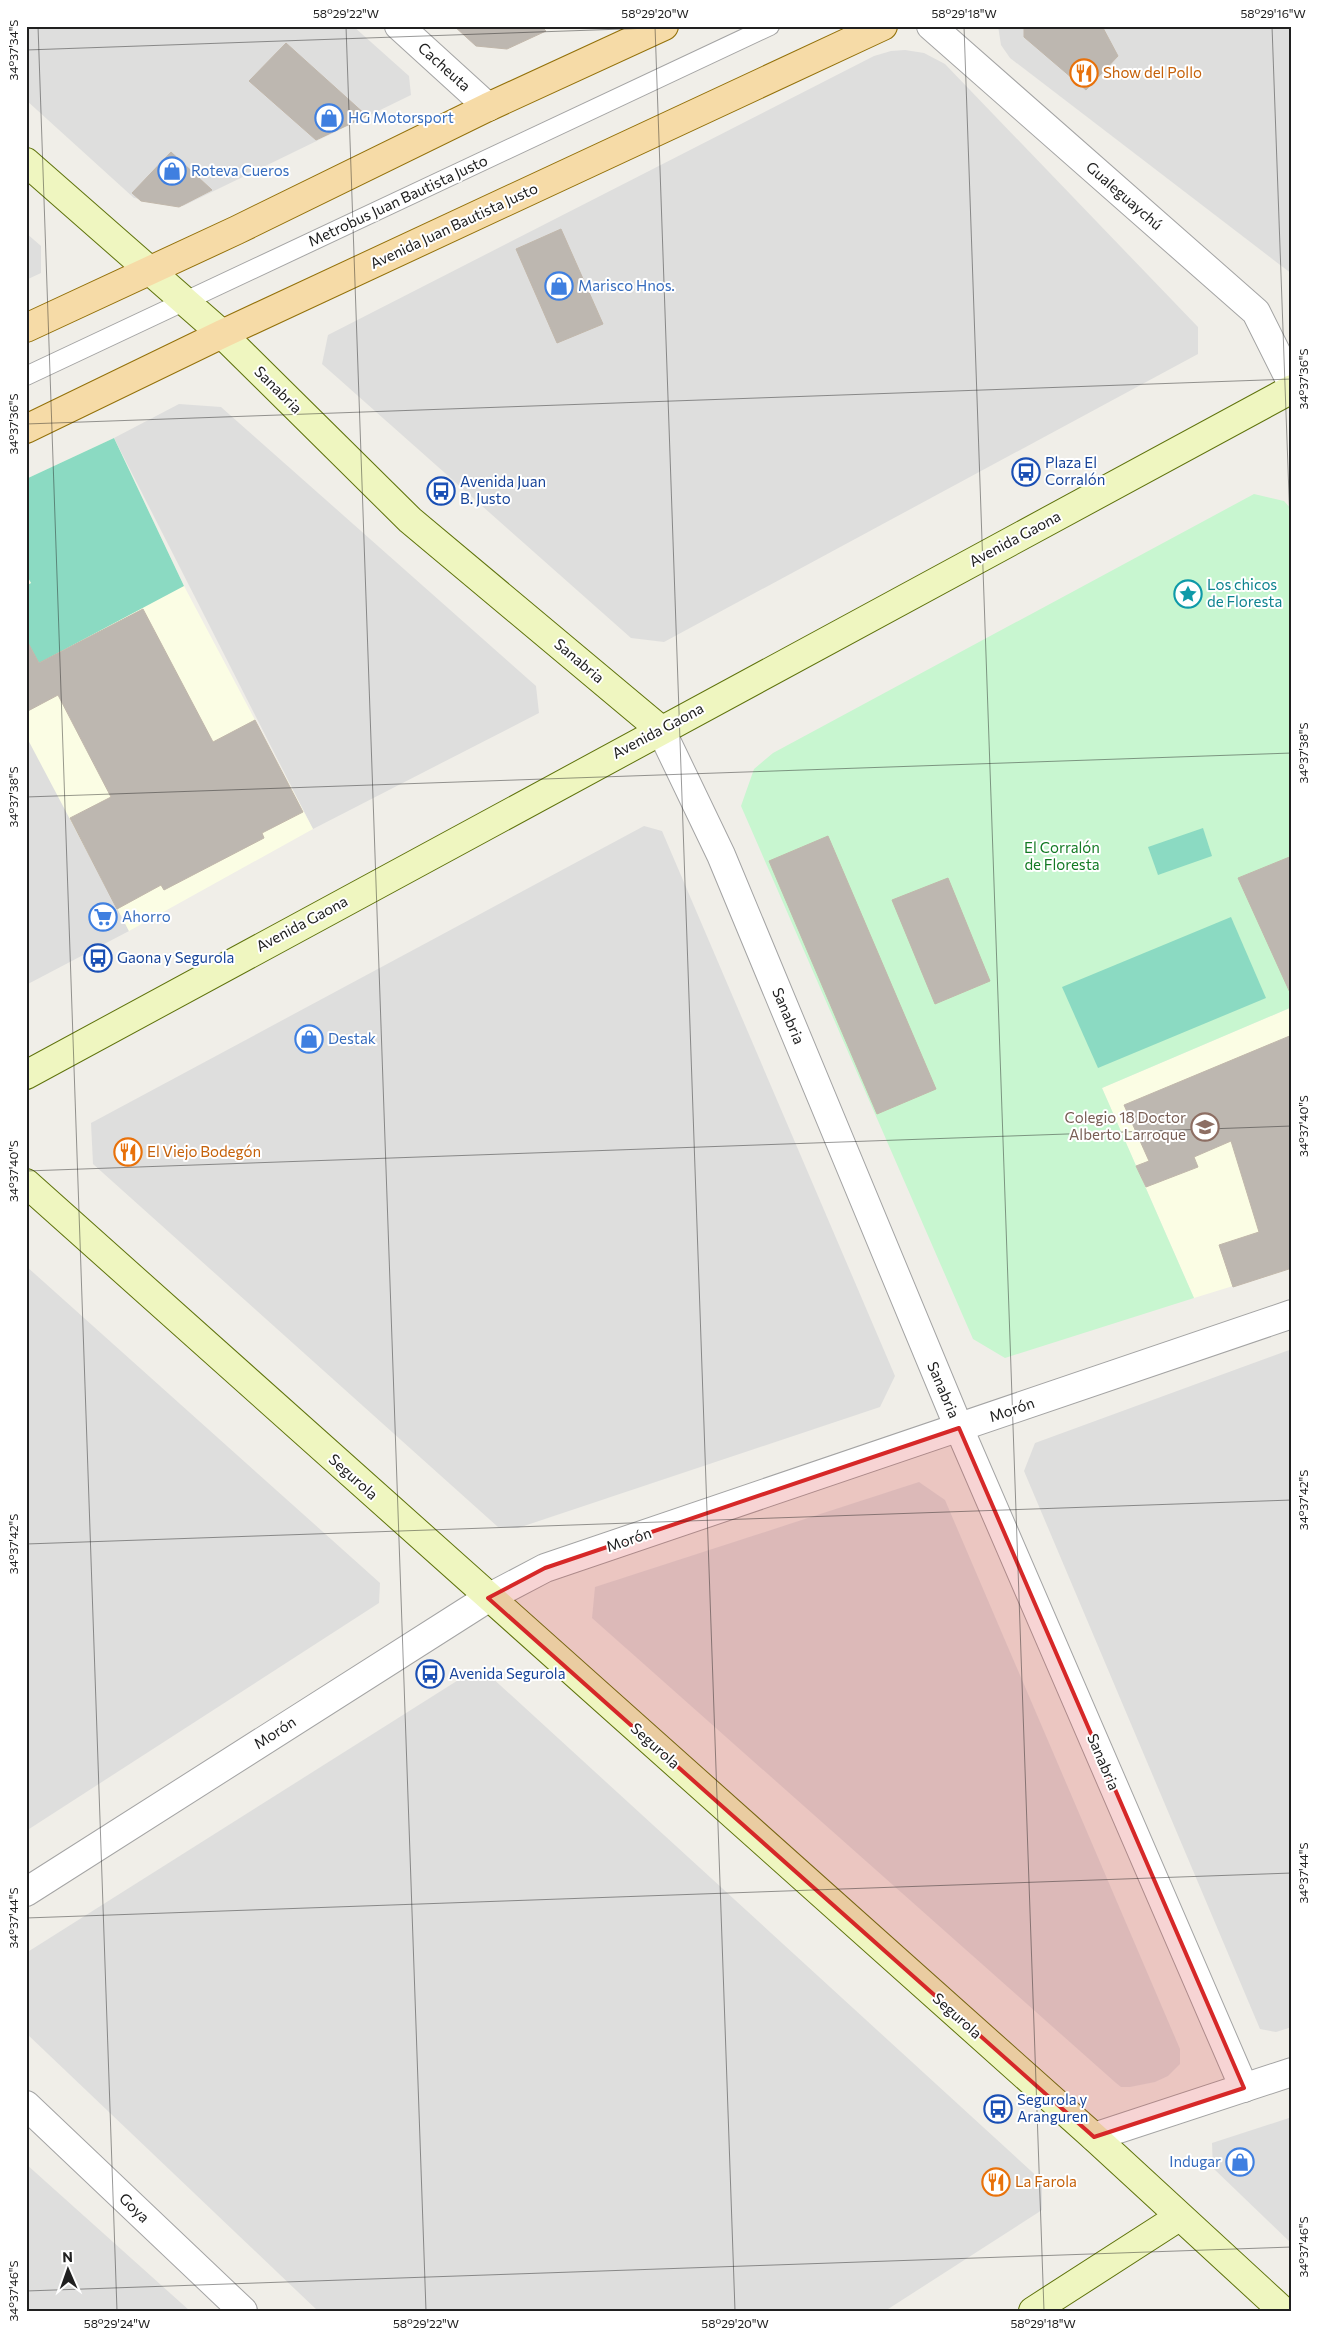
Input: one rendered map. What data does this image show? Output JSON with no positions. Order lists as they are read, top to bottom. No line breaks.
{"streets":{"main road":["Avenida Juan Bautista Justo"],"street":["Cacheuta","Gualeguaychú","Sanabria","Avenida Gaona","Morón","Segurola","Goya"],"lane":["Metrobus Juan Bautista Justo"]},"crossings":[["Metrobus Juan Bautista Justo","Sanabria"],["Avenida Juan Bautista Justo","Sanabria"],["Sanabria","Avenida Gaona"],["Sanabria","Morón"],["Morón","Segurola"]],"parks":["El Corralón de Floresta"],"places":{"restaurant":["Show del Pollo","El Viejo Bodegón","La Farola"],"shop":["HG Motorsport","Roteva Cueros","Marisco Hnos.","Destak","Indugar"],"bus stop":["Plaza El Corralón","Avenida Juan B. Justo","Gaona y Segurola","Avenida Segurola","Segurola y Aranguren"],"place":["Los chicos de Floresta"],"supermarket":["Ahorro"],"school or university":["Colegio 18 Doctor Alberto Larroque"]},"north":"top","coordinates":["58°29'22\"W","58°29'20\"W","58°29'18\"W","58°29'16\"W","34°37'34\"S","34°37'36\"S","34°37'38\"S","34°37'40\"S","34°37'42\"S","34°37'44\"S","34°37'46\"S","58°29'24\"W"]}
